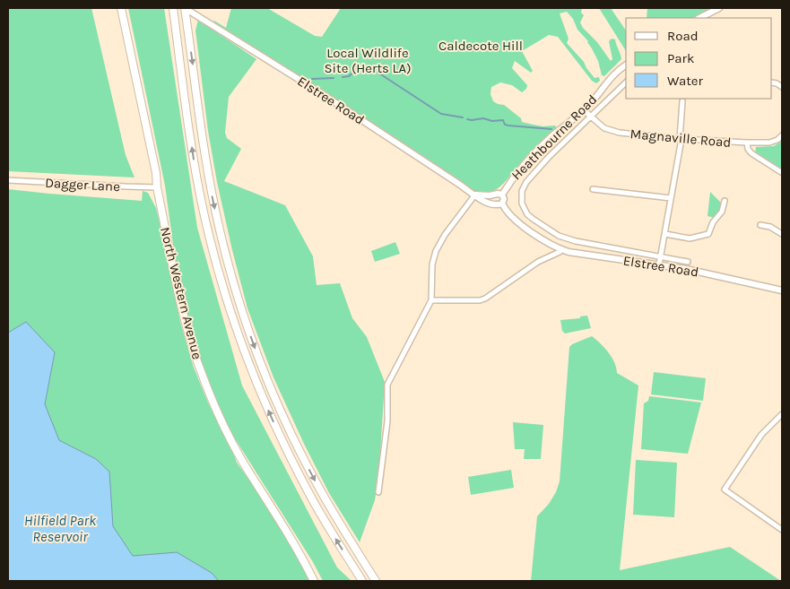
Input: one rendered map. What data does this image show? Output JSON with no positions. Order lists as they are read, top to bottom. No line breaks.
{"streets":{"highway":["North Western Avenue"],"main road":["Elstree Road","Heathbourne Road"],"street":["Magnaville Road","Dagger Lane"]},"crossings":[["Elstree Road","Heathbourne Road"],["Heathbourne Road","Magnaville Road"],["Dagger Lane","North Western Avenue"]],"water":["Hilfield Park Reservoir"],"parks":["Caldecote Hill","Local Wildlife Site (Herts LA)"],"legend":["Road","Park","Water"]}
